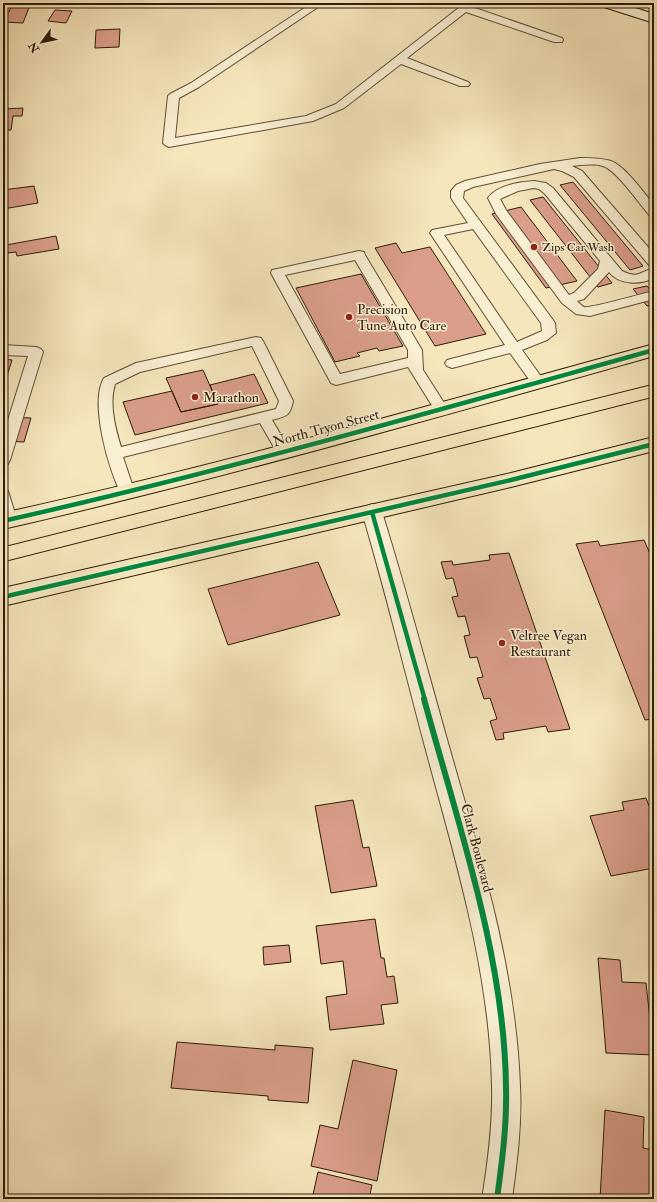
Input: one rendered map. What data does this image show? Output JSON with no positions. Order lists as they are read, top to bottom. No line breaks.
{"streets":{"main road":["North Tryon Street"],"street":["Clark Boulevard"]},"places":["Zips Car Wash","Precision Tune Auto Care","Marathon","Veltree Vegan Restaurant"],"north":"bottom left"}
